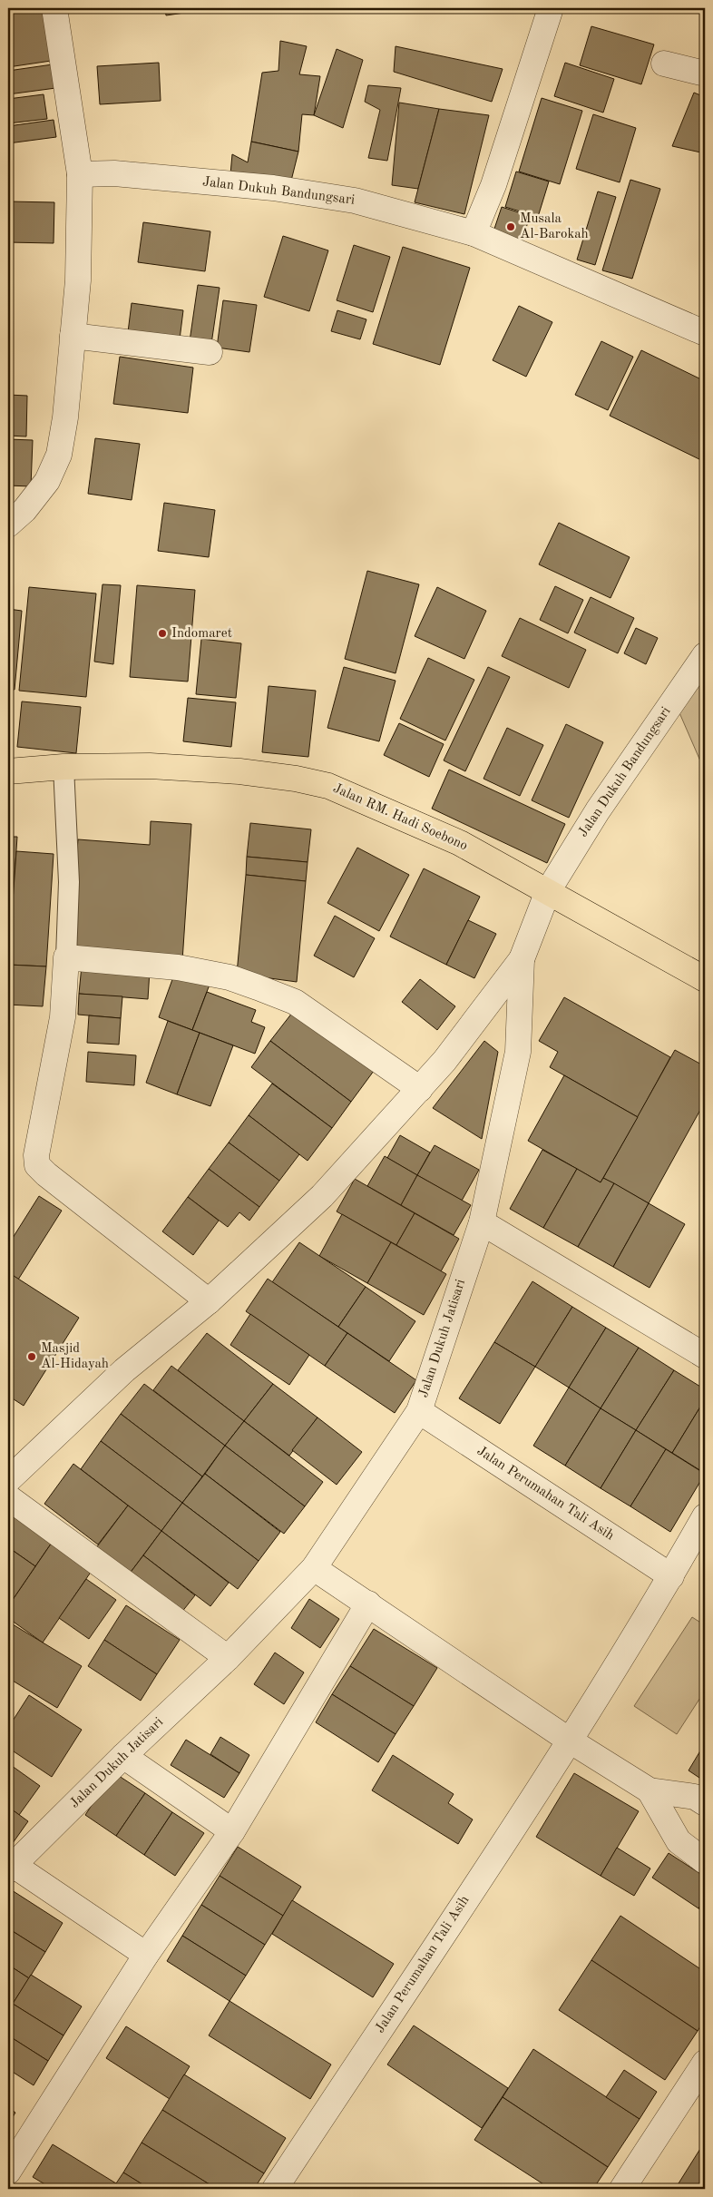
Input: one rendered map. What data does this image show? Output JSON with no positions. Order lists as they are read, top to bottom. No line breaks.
{"streets":{"main road":["Jalan RM. Hadi Soebono"],"street":["Jalan Dukuh Bandungsari","Jalan Dukuh Jatisari","Jalan Perumahan Tali Asih"]},"crossings":[["Jalan Dukuh Bandungsari","Jalan RM. Hadi Soebono"],["Jalan Dukuh Bandungsari","Jalan Dukuh Jatisari"],["Jalan RM. Hadi Soebono","Jalan Dukuh Jatisari"],["Jalan Dukuh Jatisari","Jalan Perumahan Tali Asih"]],"places":["Musala Al-Barokah","Indomaret","Masjid Al-Hidayah"]}
